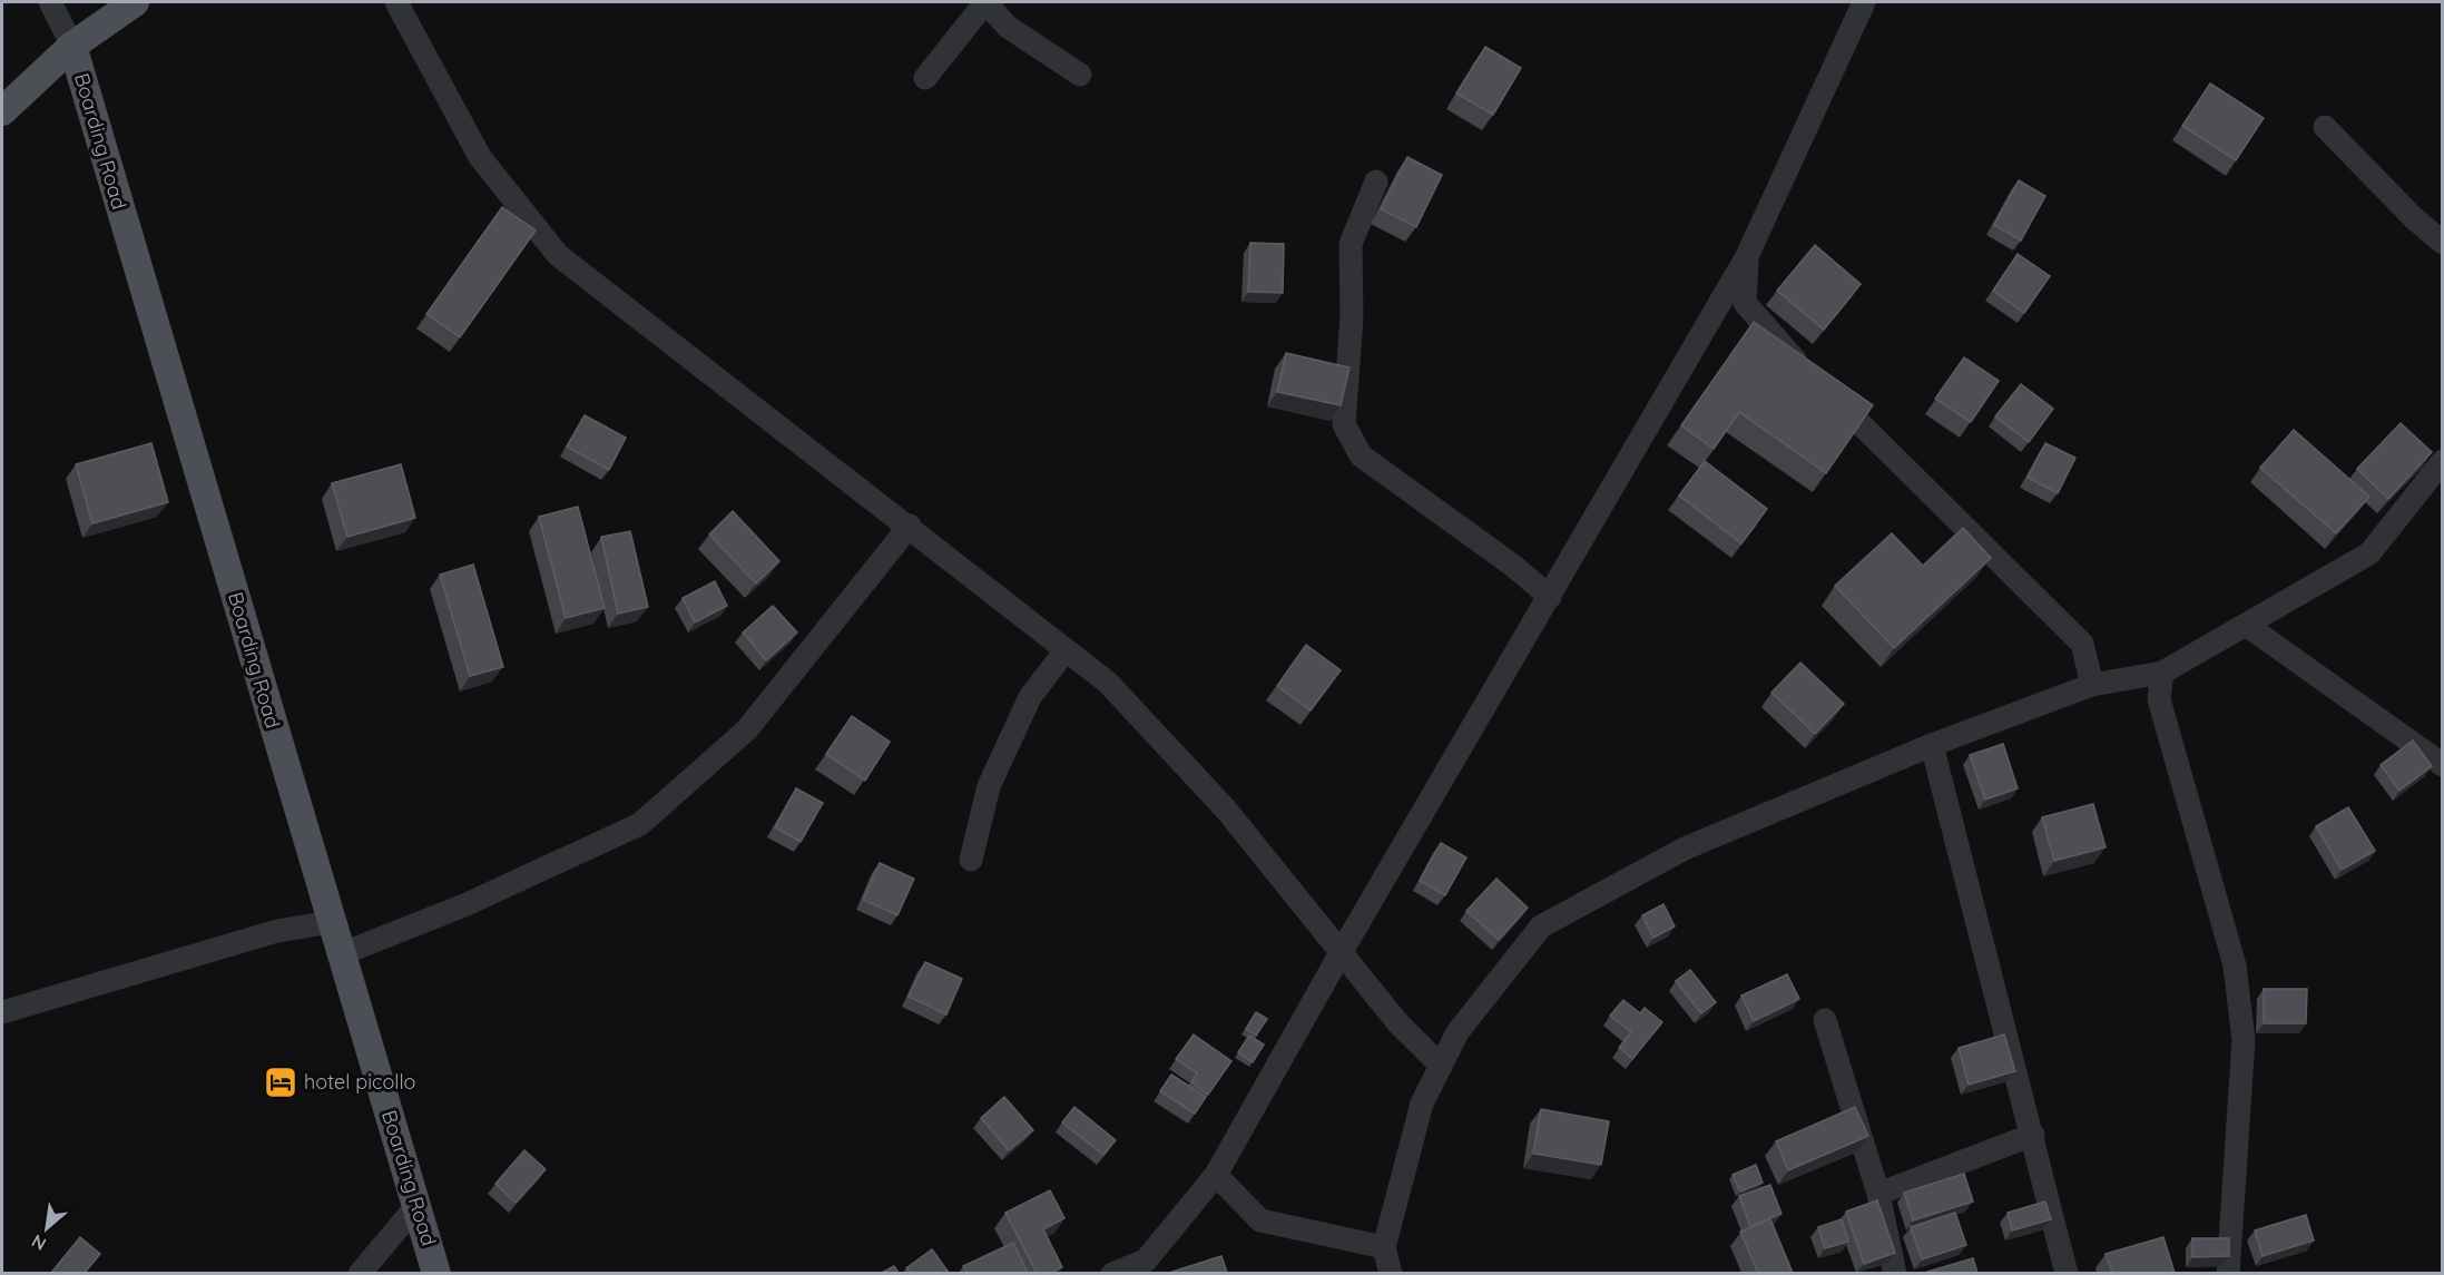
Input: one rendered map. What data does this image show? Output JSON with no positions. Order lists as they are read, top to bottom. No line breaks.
{"streets":{"main road":["Boarding Road"]},"places":{"hotel":["hotel picollo"]},"north":"bottom left"}
